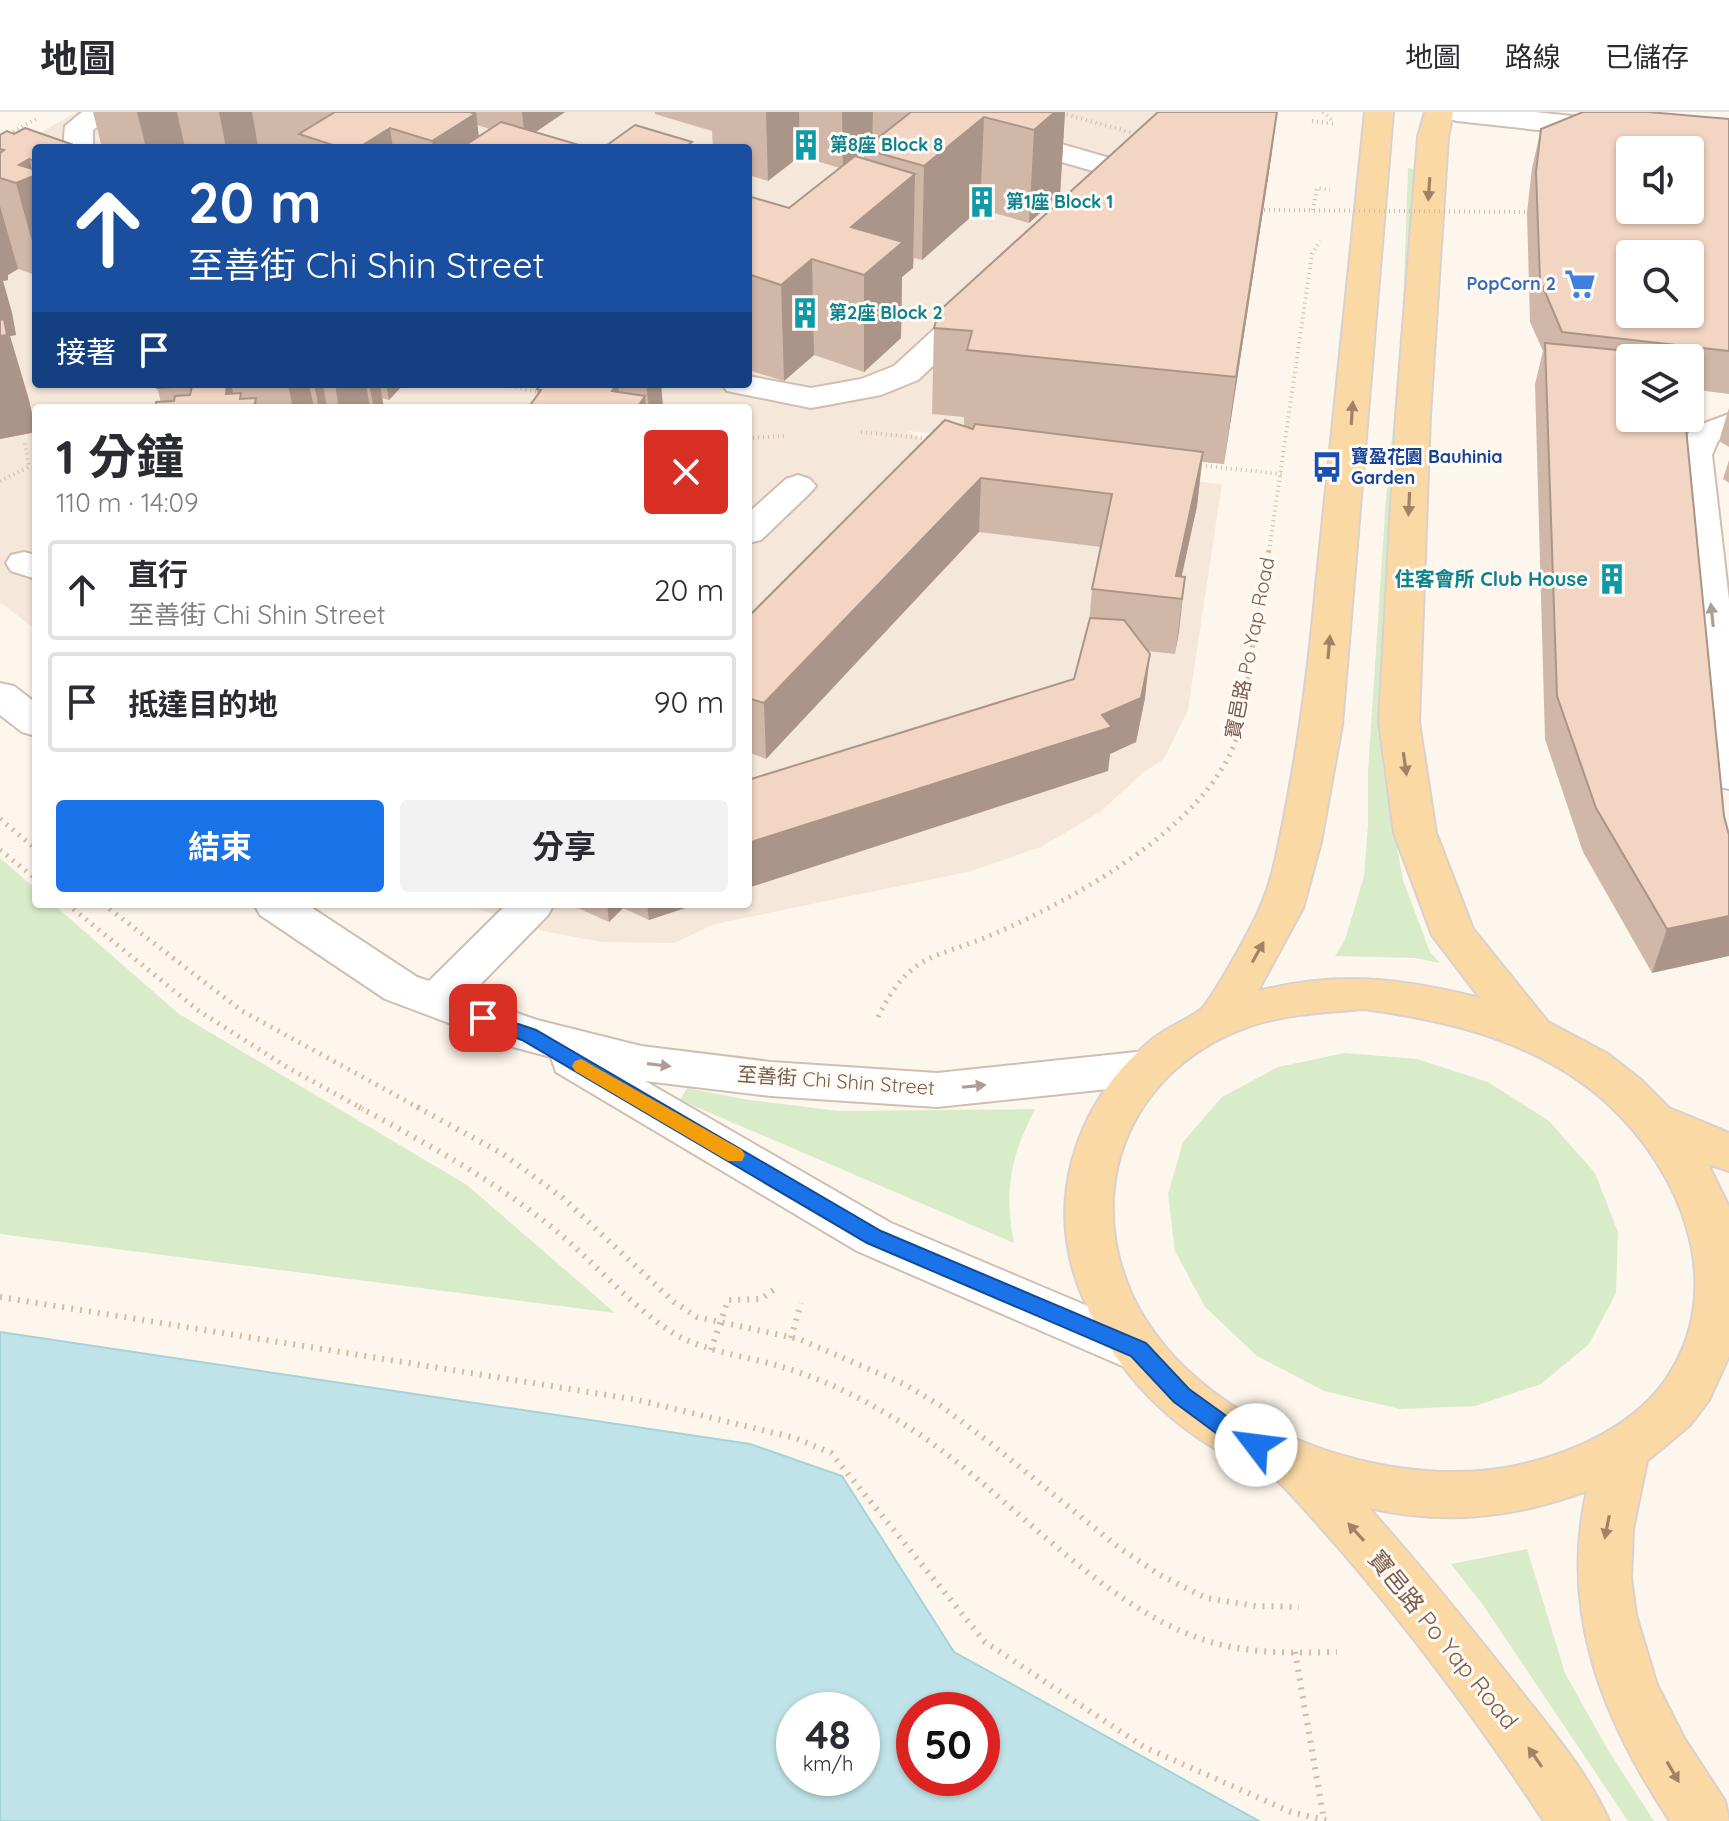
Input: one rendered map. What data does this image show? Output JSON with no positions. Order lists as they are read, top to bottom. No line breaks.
{"streets":{"main road":["寶邑路 Po Yap Road"],"street":["至善街 Chi Shin Street"]},"crossings":[["寶邑路 Po Yap Road","至善街 Chi Shin Street"]],"places":{"building":["第8座 Block 8","第1座 Block 1","第2座 Block 2","住客會所 Club House"],"supermarket":["PopCorn 2"],"bus stop":["寶盈花園 Bauhinia Garden"]},"page":{"header":"地圖","nav":["地圖","路線","已儲存"],"turn":["20 m","至善街 Chi Shin Street"],"then":"接著","heading":["1 分鐘","110 m · 14:09"],"list":[{"name":"直行","note":"至善街 Chi Shin Street","value":"20 m"},{"name":"抵達目的地","value":"90 m"}],"buttons":["結束","分享"],"speed":"48 km/h","limit":"50"}}
